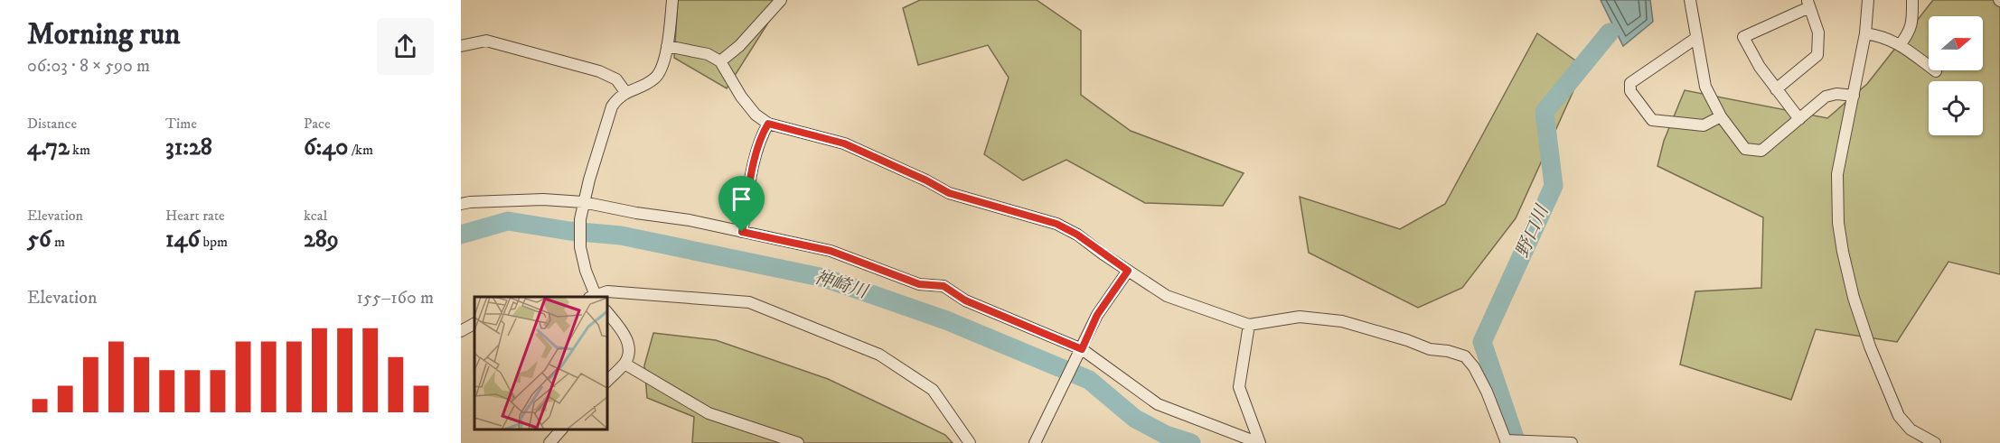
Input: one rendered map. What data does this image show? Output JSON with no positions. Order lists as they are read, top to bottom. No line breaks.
{"water":["野口川","神崎川"],"north":"right","page":{"heading":["Morning run","06:03 · 8 × 590 m"],"stats":[["Distance","4.72 km"],["Time","31:28"],["Pace","6:40 /km"],["Elevation","56 m"],["Heart rate","146 bpm"],["kcal","289"]],"chart":["Elevation","155–160 m"]}}
